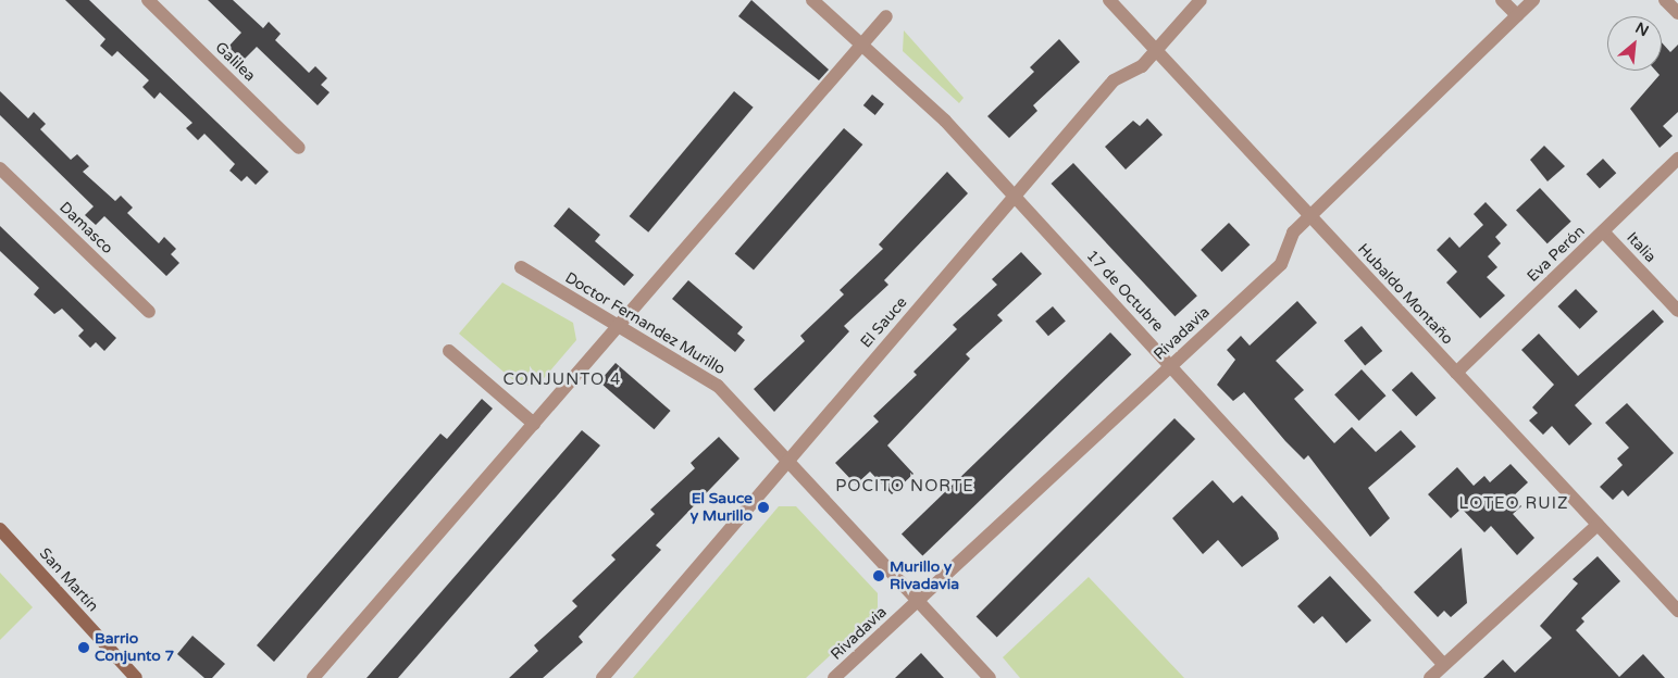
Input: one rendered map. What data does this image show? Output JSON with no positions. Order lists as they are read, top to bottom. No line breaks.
{"streets":{"street":["Galilea","Damasco","Italia","Eva Perón","17 de Octubre","Hubaldo Montaño","El Sauce","Doctor Fernandez Murillo","Rivadavia","San Martín"]},"crossings":[["Italia","Eva Perón"],["Eva Perón","Hubaldo Montaño"],["17 de Octubre","El Sauce"],["17 de Octubre","Rivadavia"],["Hubaldo Montaño","El Sauce"],["Hubaldo Montaño","Rivadavia"],["El Sauce","Doctor Fernandez Murillo"],["Doctor Fernandez Murillo","Rivadavia"]],"districts":["CONJUNTO 4","POCITO NORTE","LOTEO RUIZ"],"places":["El Sauce y Murillo","Murillo y Rivadavia","Barrio Conjunto 7"],"north":"top right"}
